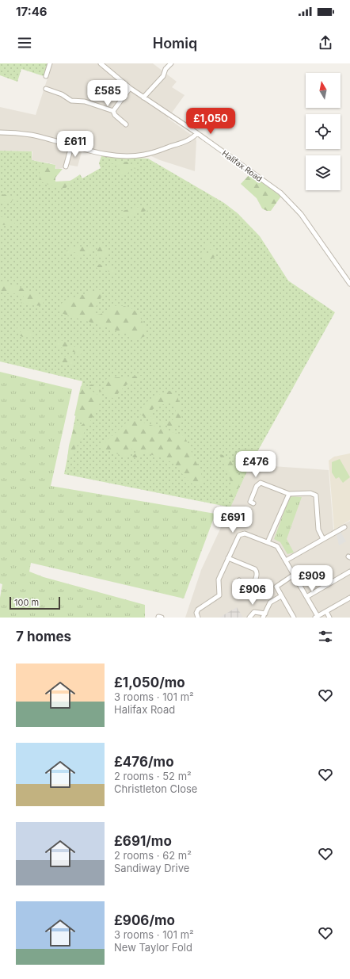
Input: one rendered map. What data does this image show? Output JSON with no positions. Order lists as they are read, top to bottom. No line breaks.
{"streets":{"street":["Halifax Road"]},"scale_bar":"100 m","north":"top","page":{"status":"17:46","header":"Homiq","price":["£585","£1,050","£611","£476","£691","£909","£906"],"scale":"100 m","heading":"7 homes","list":[{"name":"£1,050/mo","note":"3 rooms · 101 m² · Halifax Road"},{"name":"£476/mo","note":"2 rooms · 52 m² · Christleton Close"},{"name":"£691/mo","note":"2 rooms · 62 m² · Sandiway Drive"},{"name":"£906/mo","note":"3 rooms · 101 m² · New Taylor Fold"}]}}
